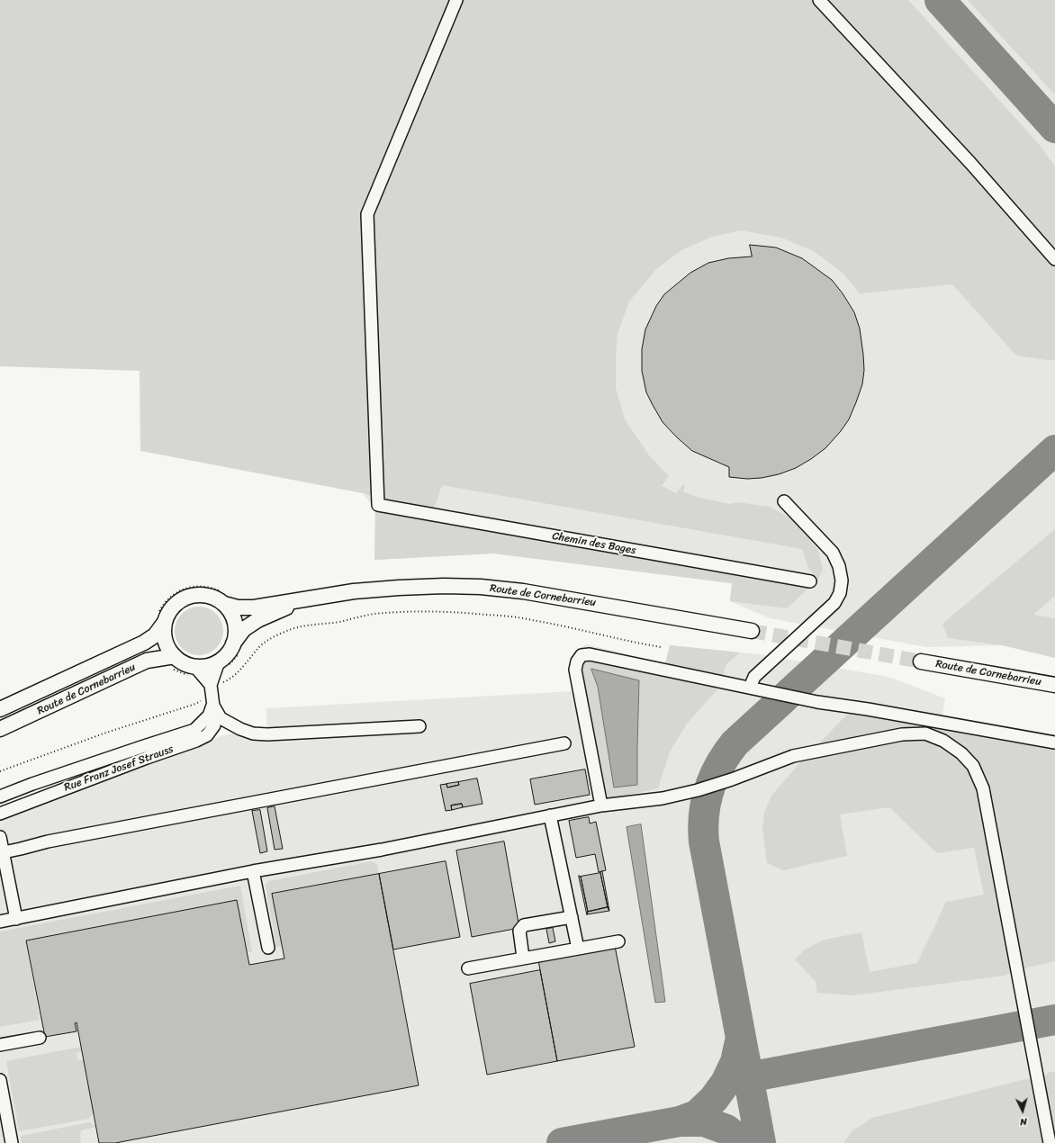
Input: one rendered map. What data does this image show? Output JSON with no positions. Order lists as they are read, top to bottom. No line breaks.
{"streets":{"main road":["Route de Cornebarrieu"],"street":["Chemin des Bages","Rue Franz Josef Strauss"]},"crossings":[["Route de Cornebarrieu","Rue Franz Josef Strauss"]],"north":"bottom"}
